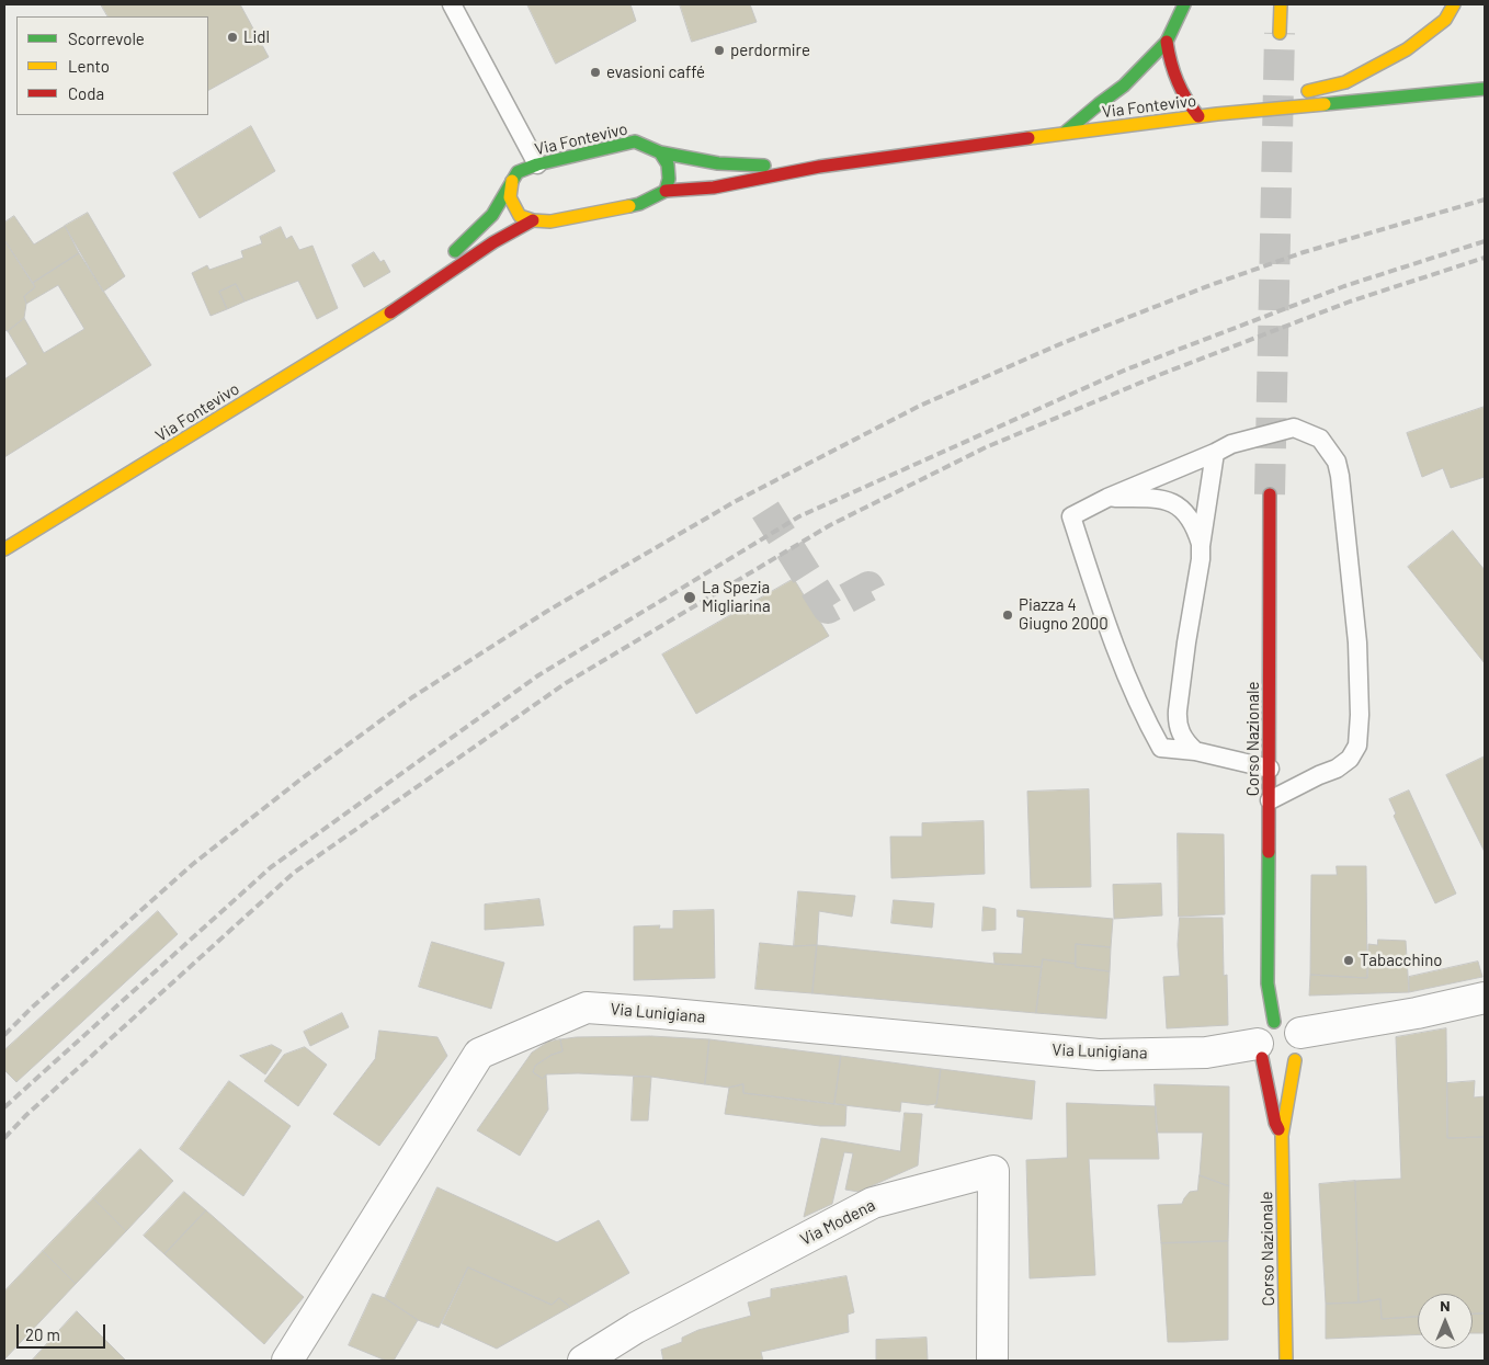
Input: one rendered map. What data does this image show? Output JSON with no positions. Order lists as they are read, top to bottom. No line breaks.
{"streets":{"street":["Via Fontevivo","Corso Nazionale","Via Lunigiana","Via Modena"]},"crossings":[["Corso Nazionale","Via Lunigiana"]],"places":["Lidl","perdormire","evasioni caffé","La Spezia Migliarina","Piazza 4 Giugno 2000","Tabacchino"],"legend":["Scorrevole","Lento","Coda"],"scale_bar":"20 m","north":"top"}
